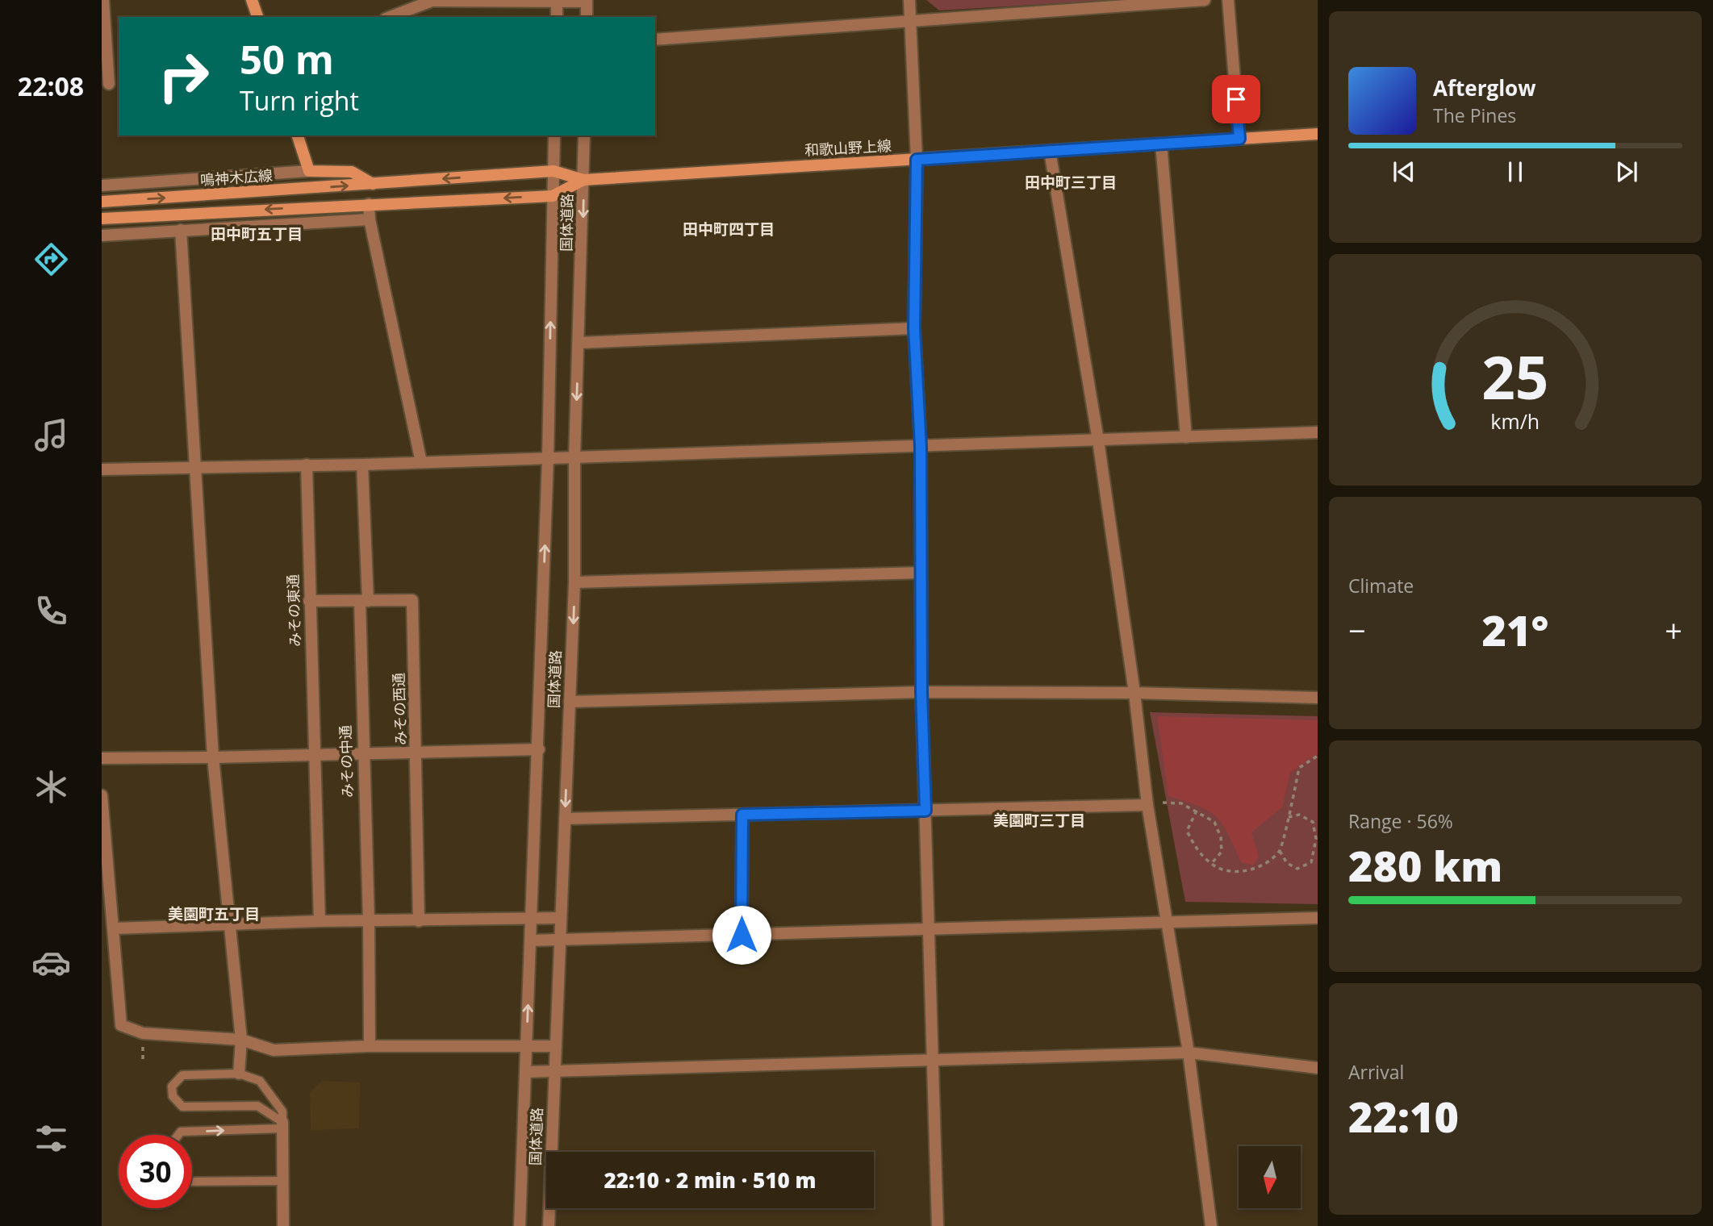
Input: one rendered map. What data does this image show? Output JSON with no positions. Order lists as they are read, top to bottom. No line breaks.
{"streets":{"main road":["和歌山野上線","鳴神木広線"],"street":["国体道路","みその東通","みその西通","みその中通"]},"crossings":[["和歌山野上線","鳴神木広線"],["和歌山野上線","国体道路"],["みその東通","みその西通"],["みその西通","みその中通"]],"districts":["田中町三丁目","田中町四丁目","田中町五丁目","美園町三丁目","美園町五丁目"],"north":"bottom","page":{"tabs":"22:08","turn":["50 m","Turn right"],"song":["Afterglow","The Pines"],"tile":["Climate",["Range · 56%","280 km"],["Arrival","22:10"]],"heat":["−","21°","+"],"limit":"30","trip":"22:10 · 2 min · 510 m","gauge":["25","km/h"]}}
